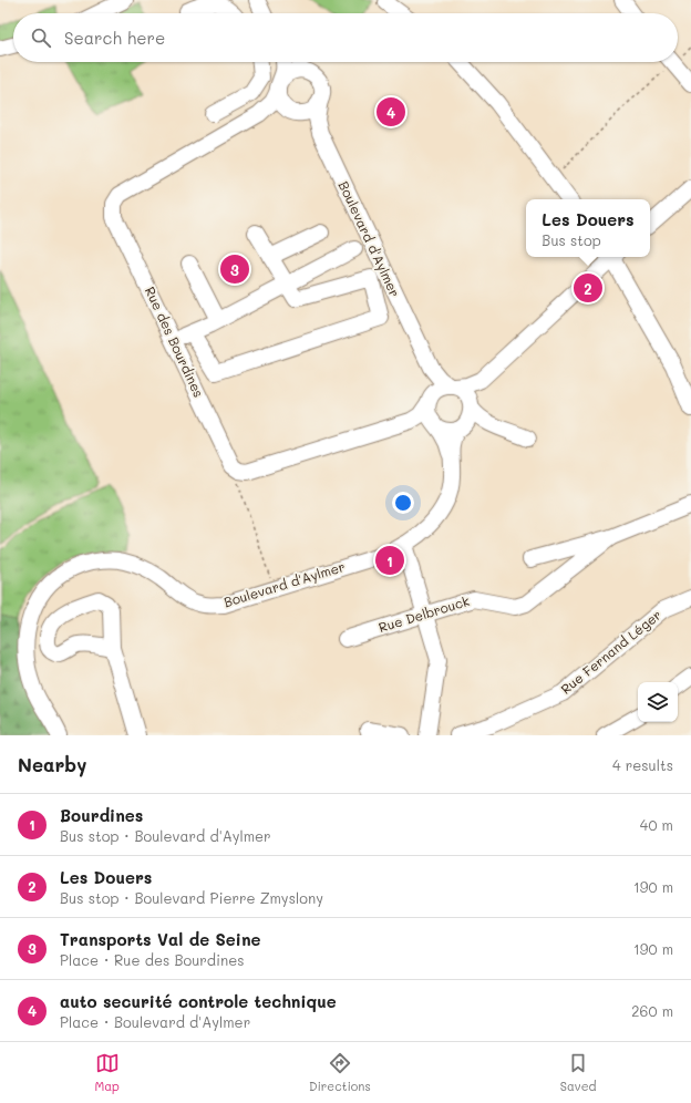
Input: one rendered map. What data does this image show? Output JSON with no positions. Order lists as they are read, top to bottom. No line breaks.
{"streets":{"street":["Boulevard d'Aylmer","Rue des Bourdines","Rue Delbrouck","Rue Fernand Léger"]},"crossings":[["Boulevard d'Aylmer","Rue des Bourdines"]],"page":{"search":"Search here","pins":["4","3","2","1"],"popup":["Les Douers","Bus stop"],"heading":["Nearby","4 results"],"list":[{"mark":"1","name":"Bourdines","note":"Bus stop · Boulevard d'Aylmer","value":"40 m"},{"mark":"2","name":"Les Douers","note":"Bus stop · Boulevard Pierre Zmyslony","value":"190 m"},{"mark":"3","name":"Transports Val de Seine","note":"Place · Rue des Bourdines","value":"190 m"},{"mark":"4","name":"auto securité controle technique","note":"Place · Boulevard d'Aylmer","value":"260 m"}],"nav":["Map","Directions","Saved"]}}
